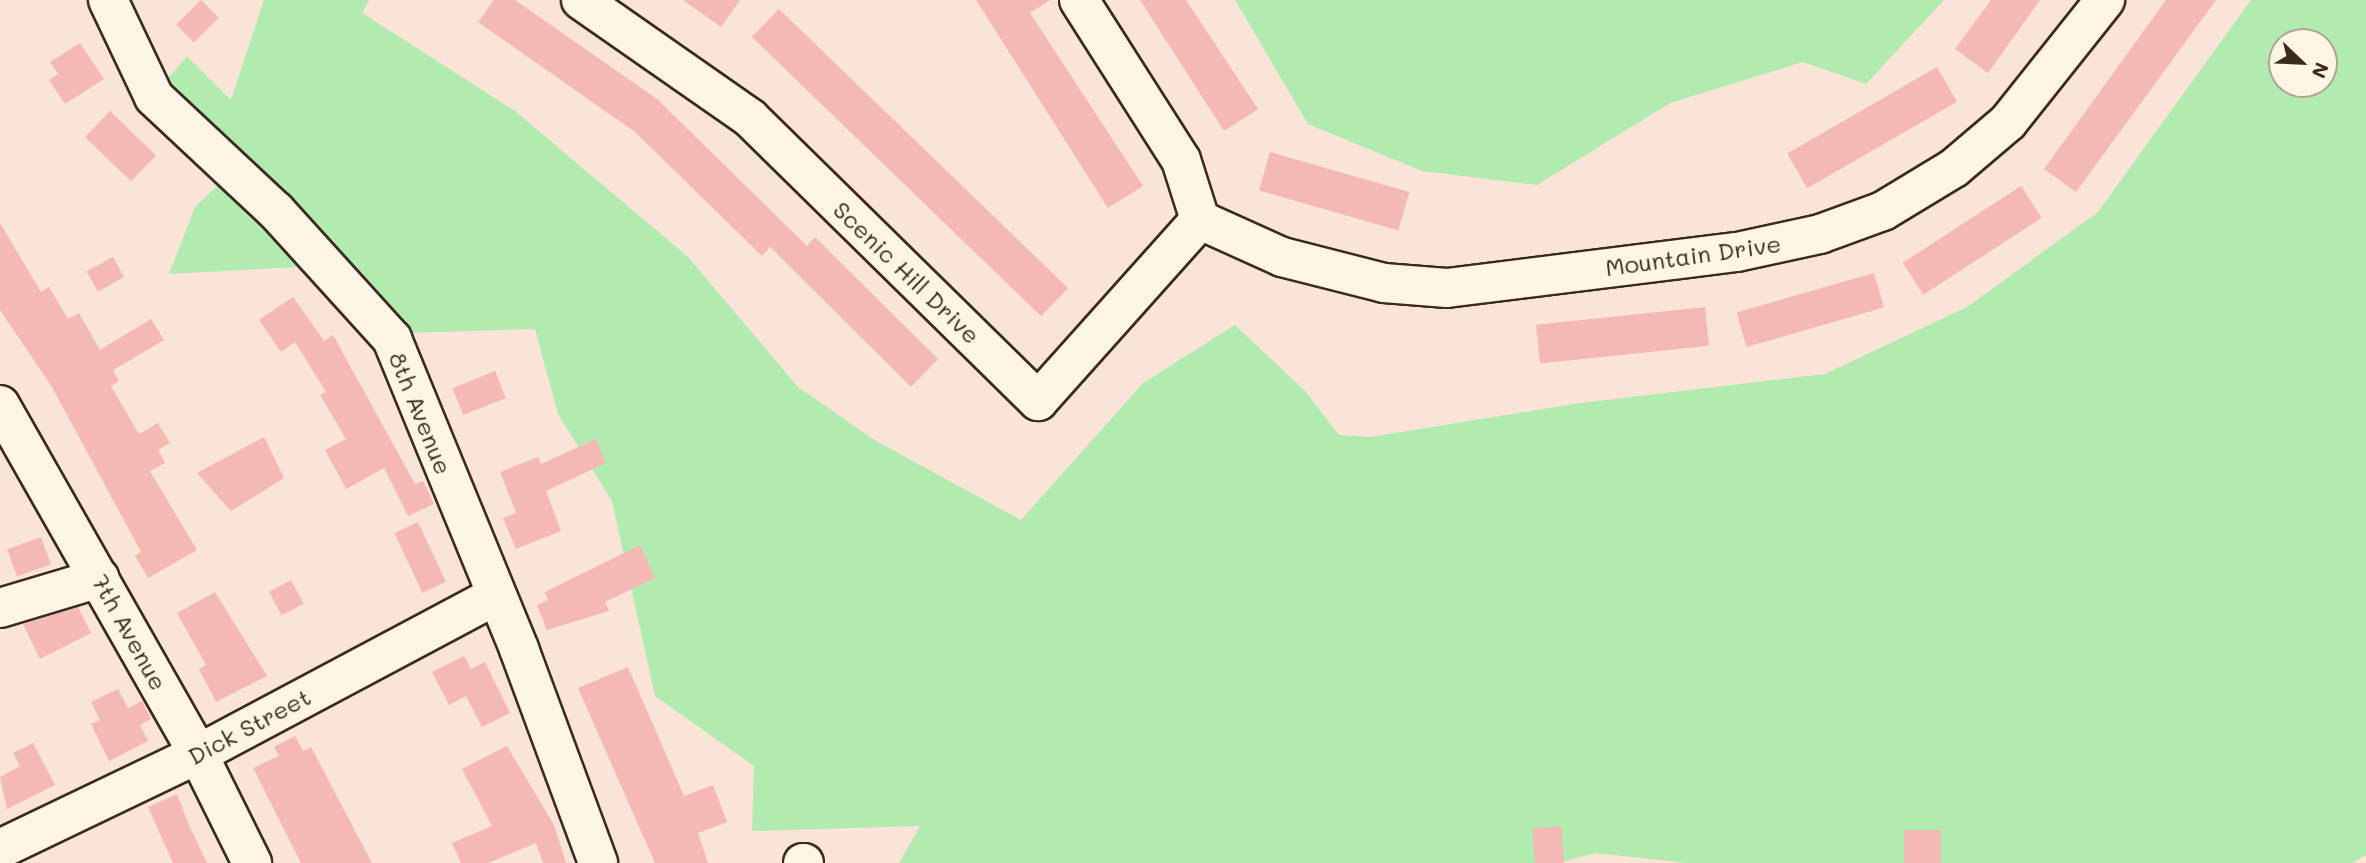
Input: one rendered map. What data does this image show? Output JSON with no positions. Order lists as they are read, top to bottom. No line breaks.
{"streets":{"street":["Mountain Drive","Scenic Hill Drive","8th Avenue","7th Avenue","Dick Street"]},"crossings":[["Mountain Drive","Scenic Hill Drive"],["8th Avenue","Dick Street"],["7th Avenue","Dick Street"]],"north":"bottom right"}
